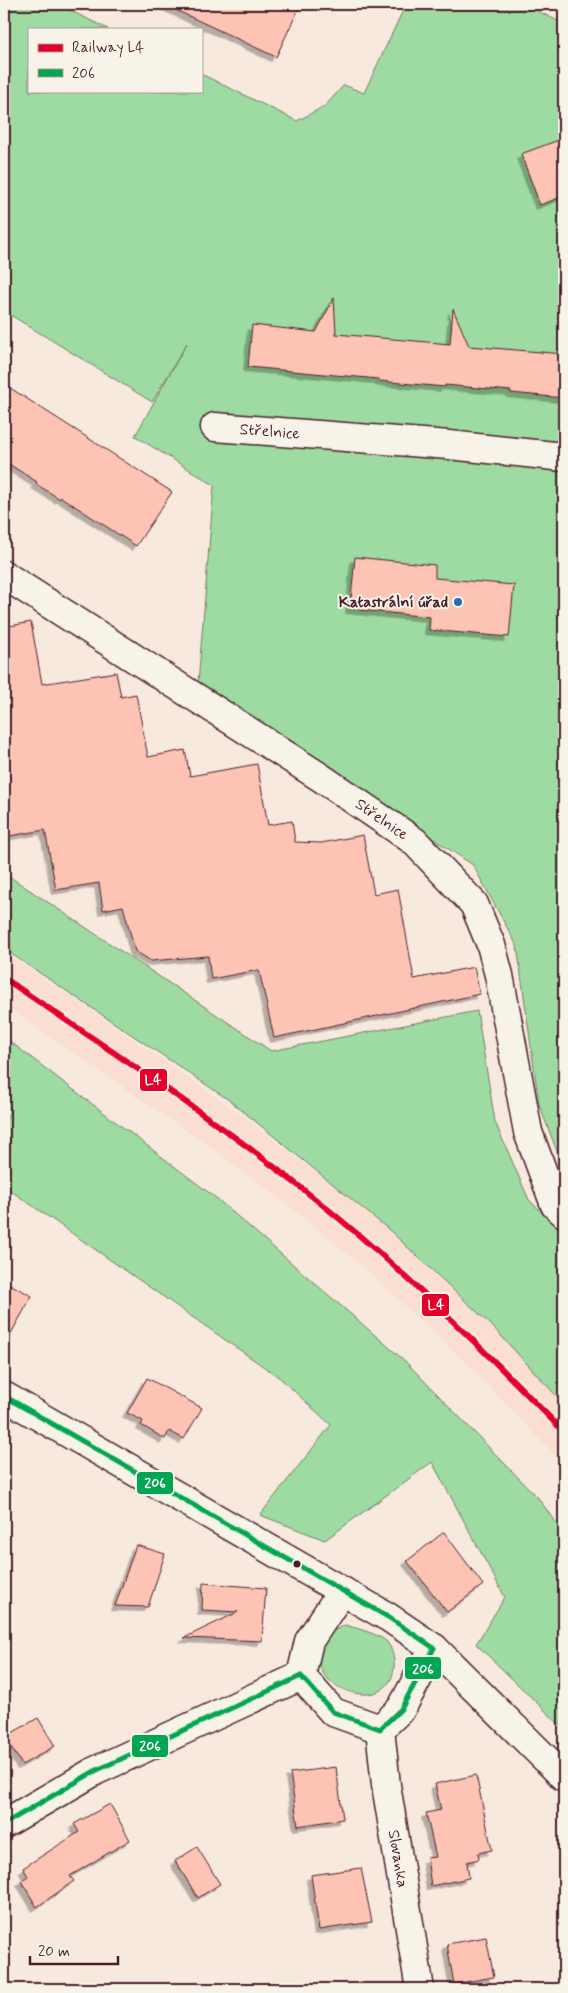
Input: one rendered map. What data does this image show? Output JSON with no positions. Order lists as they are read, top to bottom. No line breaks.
{"streets":{"street":["Střelnice","Slovanka"]},"places":["Katastrální úřad"],"lines":["rail line L4","transit line 206"],"legend":["Railway L4","206"],"scale_bar":"20 m"}
